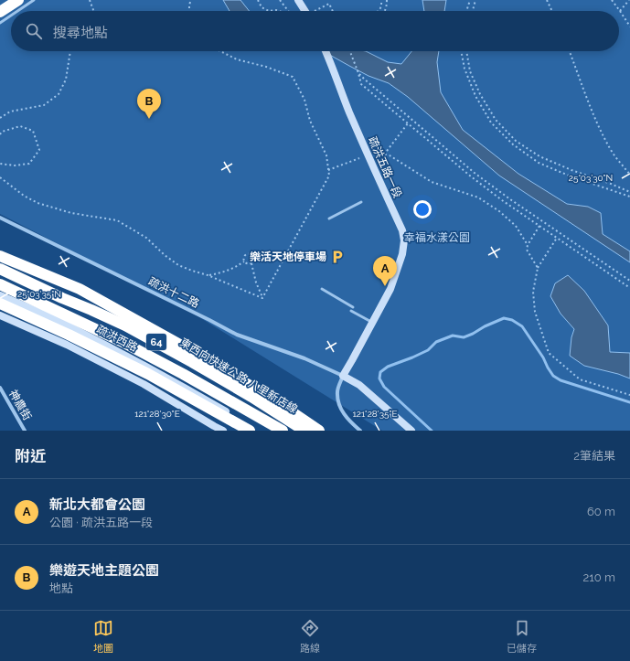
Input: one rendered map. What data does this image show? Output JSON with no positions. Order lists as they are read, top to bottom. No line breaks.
{"streets":{"highway":["64","東西向快速公路 八里新店線"],"street":["疏洪五路一段","疏洪十二路","疏洪西路","神農街"]},"crossings":[["疏洪五路一段","疏洪十二路"]],"parks":["幸福水漾公園"],"places":{"parking":["樂活天地停車場"]},"page":{"search":"搜尋地點","pins":["B","A"],"heading":["附近","2筆結果"],"list":[{"mark":"A","name":"新北大都會公園","note":"公園 · 疏洪五路一段","value":"60 m"},{"mark":"B","name":"樂遊天地主題公園","note":"地點","value":"210 m"}],"nav":["地圖","路線","已儲存"]},"coordinates":["25°03'30\"N","25°03'35\"N","121°28'30\"E","121°28'35\"E"]}
